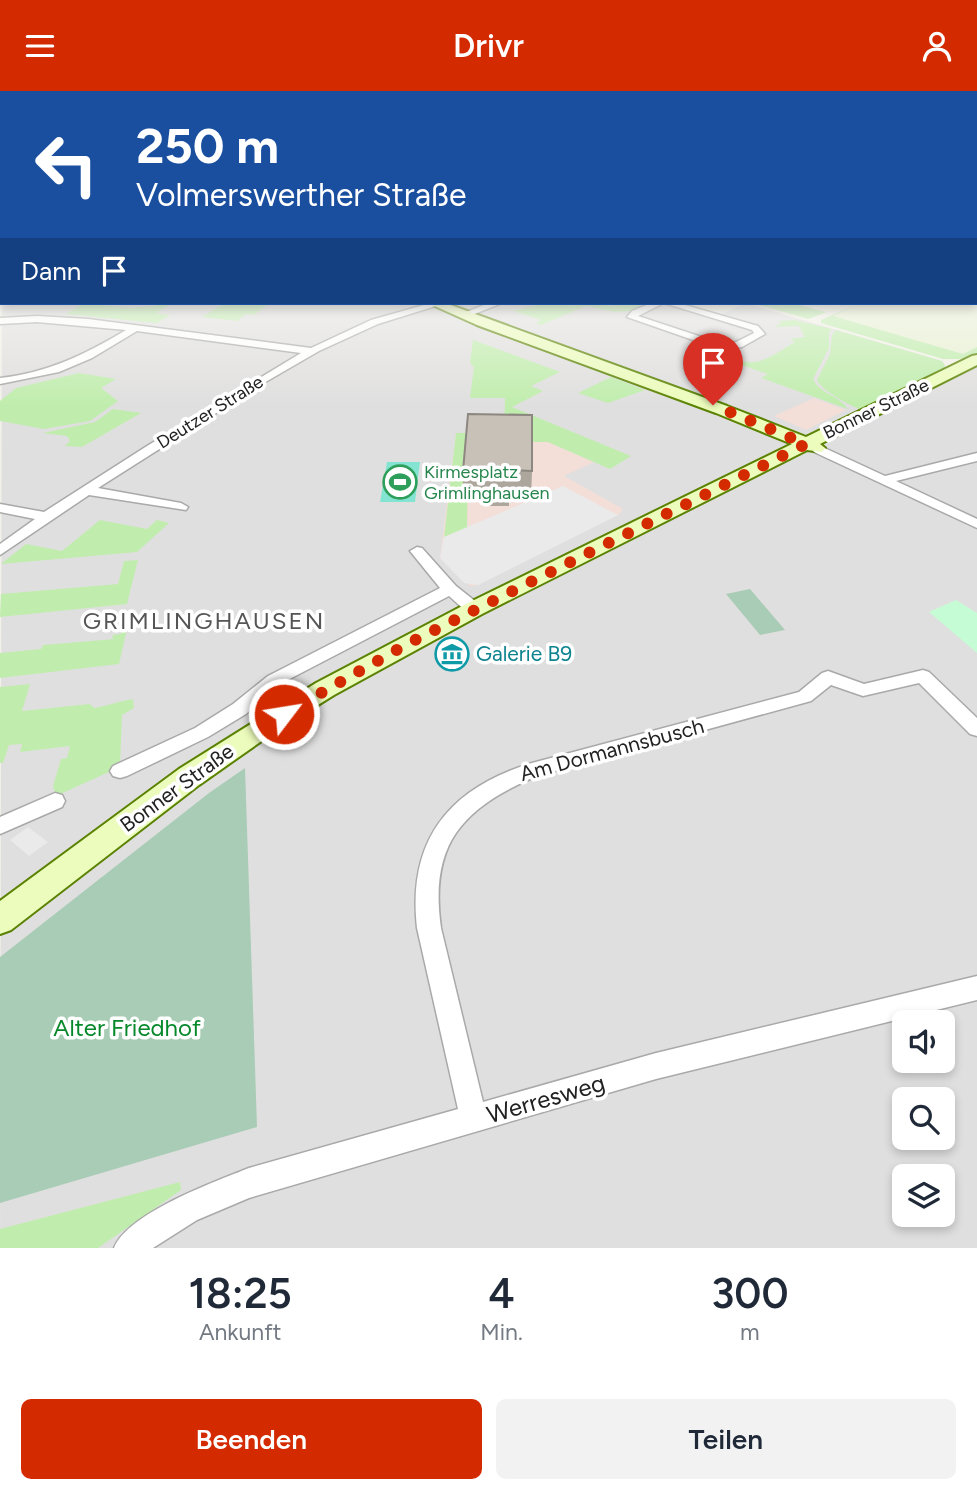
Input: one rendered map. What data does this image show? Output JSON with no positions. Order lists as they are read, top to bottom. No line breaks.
{"streets":{"main road":["Bonner Straße"],"street":["Deutzer Straße","Am Dormannsbusch","Werresweg"]},"crossings":[["Am Dormannsbusch","Werresweg"]],"districts":["GRIMLINGHAUSEN"],"parks":["Alter Friedhof"],"places":{"sports":["Kirmesplatz Grimlinghausen"],"museum":["Galerie B9"]},"page":{"header":"Drivr","turn":["250 m","Volmerswerther Straße"],"then":"Dann","eta":["18:25","Ankunft","4","Min.","300","m"],"buttons":["Beenden","Teilen"]}}
